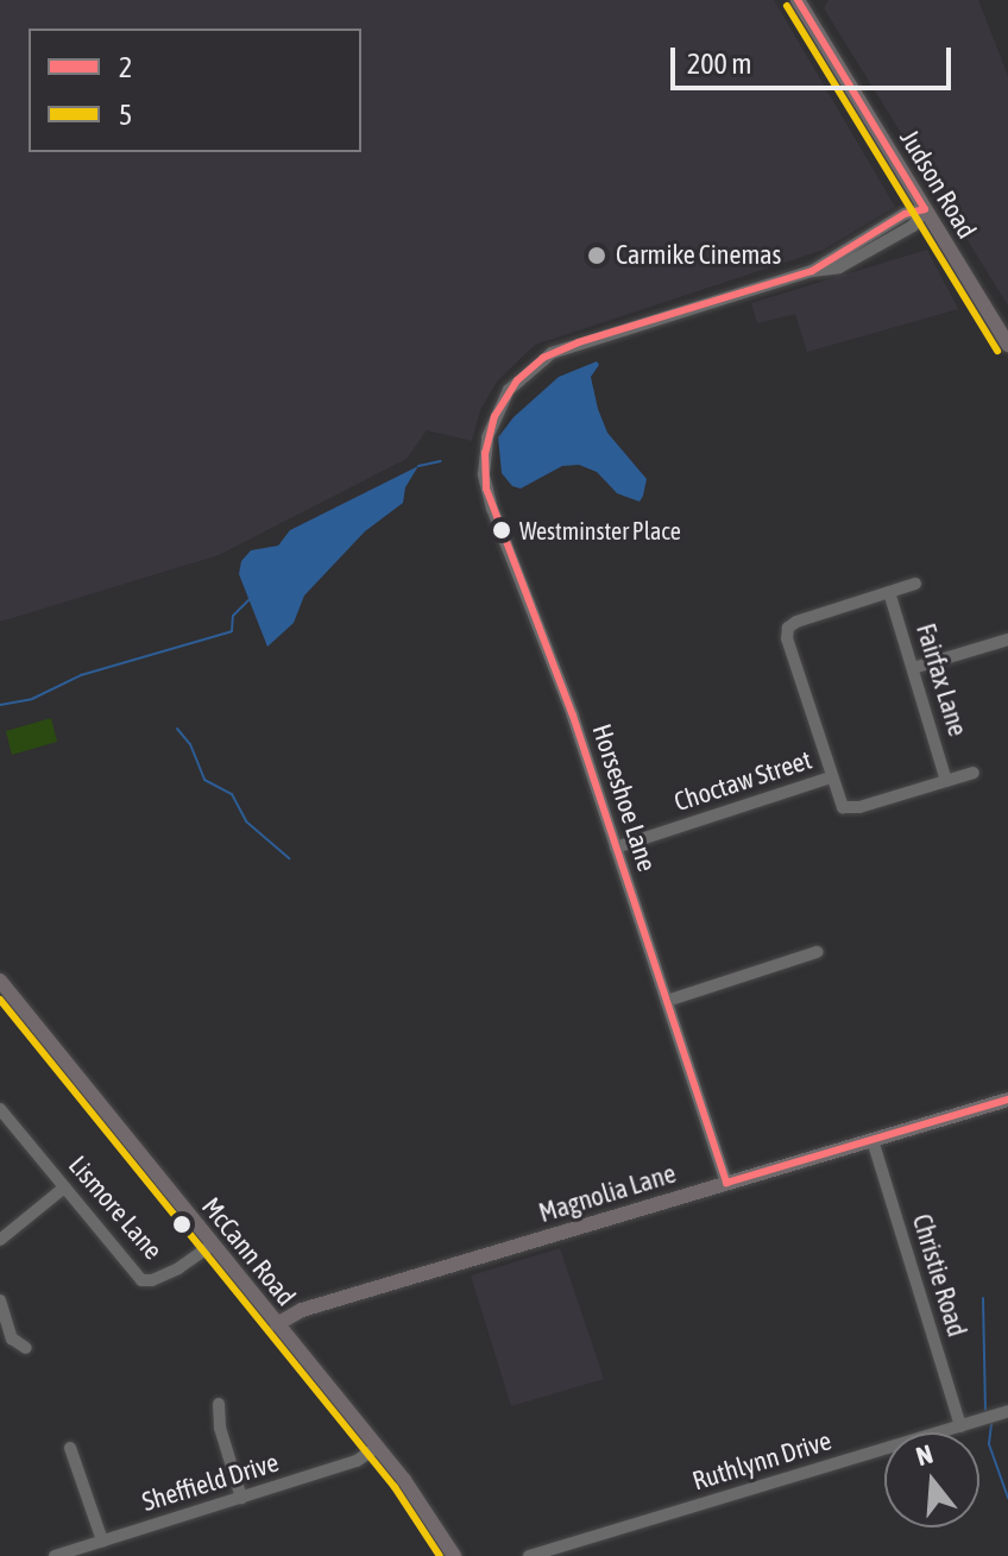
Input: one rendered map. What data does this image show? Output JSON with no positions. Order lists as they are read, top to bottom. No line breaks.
{"streets":{"main road":["Judson Road","Magnolia Lane","McCann Road"],"street":["Fairfax Lane","Choctaw Street","Horseshoe Lane","Lismore Lane","Christie Road","Ruthlynn Drive","Sheffield Drive"]},"crossings":[["Judson Road","Horseshoe Lane"],["Choctaw Street","Horseshoe Lane"],["Horseshoe Lane","Magnolia Lane"],["Magnolia Lane","McCann Road"],["Magnolia Lane","Christie Road"],["Lismore Lane","McCann Road"],["McCann Road","Sheffield Drive"],["Christie Road","Ruthlynn Drive"]],"places":["Carmike Cinemas","Westminster Place"],"lines":["transit line 2","transit line 5"],"legend":["2","5"],"scale_bar":"200 m","north":"top"}
